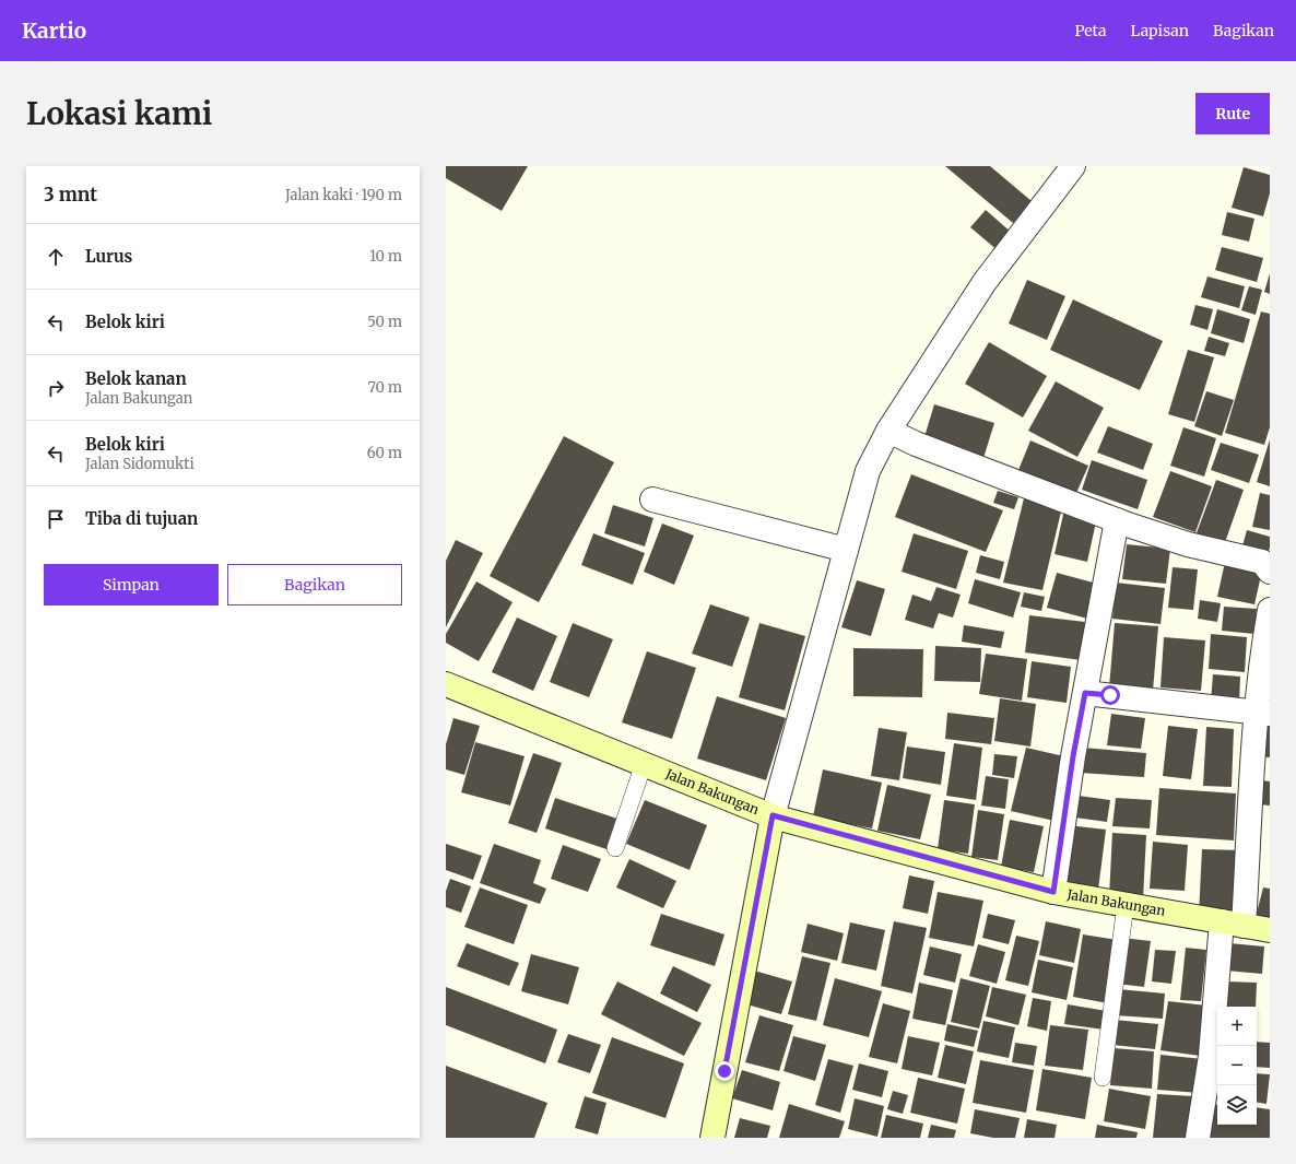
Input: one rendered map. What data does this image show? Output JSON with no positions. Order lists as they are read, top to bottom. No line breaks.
{"streets":{"main road":["Jalan Bakungan"]},"page":{"header":"Kartio","nav":["Peta","Lapisan","Bagikan"],"buttons":["Rute",["Simpan","Bagikan"]],"title":"Lokasi kami","heading":["3 mnt","Jalan kaki · 190 m"],"list":[["Lurus","10 m"],["Belok kiri","50 m"],["Belok kanan","Jalan Bakungan","70 m"],["Belok kiri","Jalan Sidomukti","60 m"],"Tiba di tujuan"],"map_buttons":["+","−"]}}
